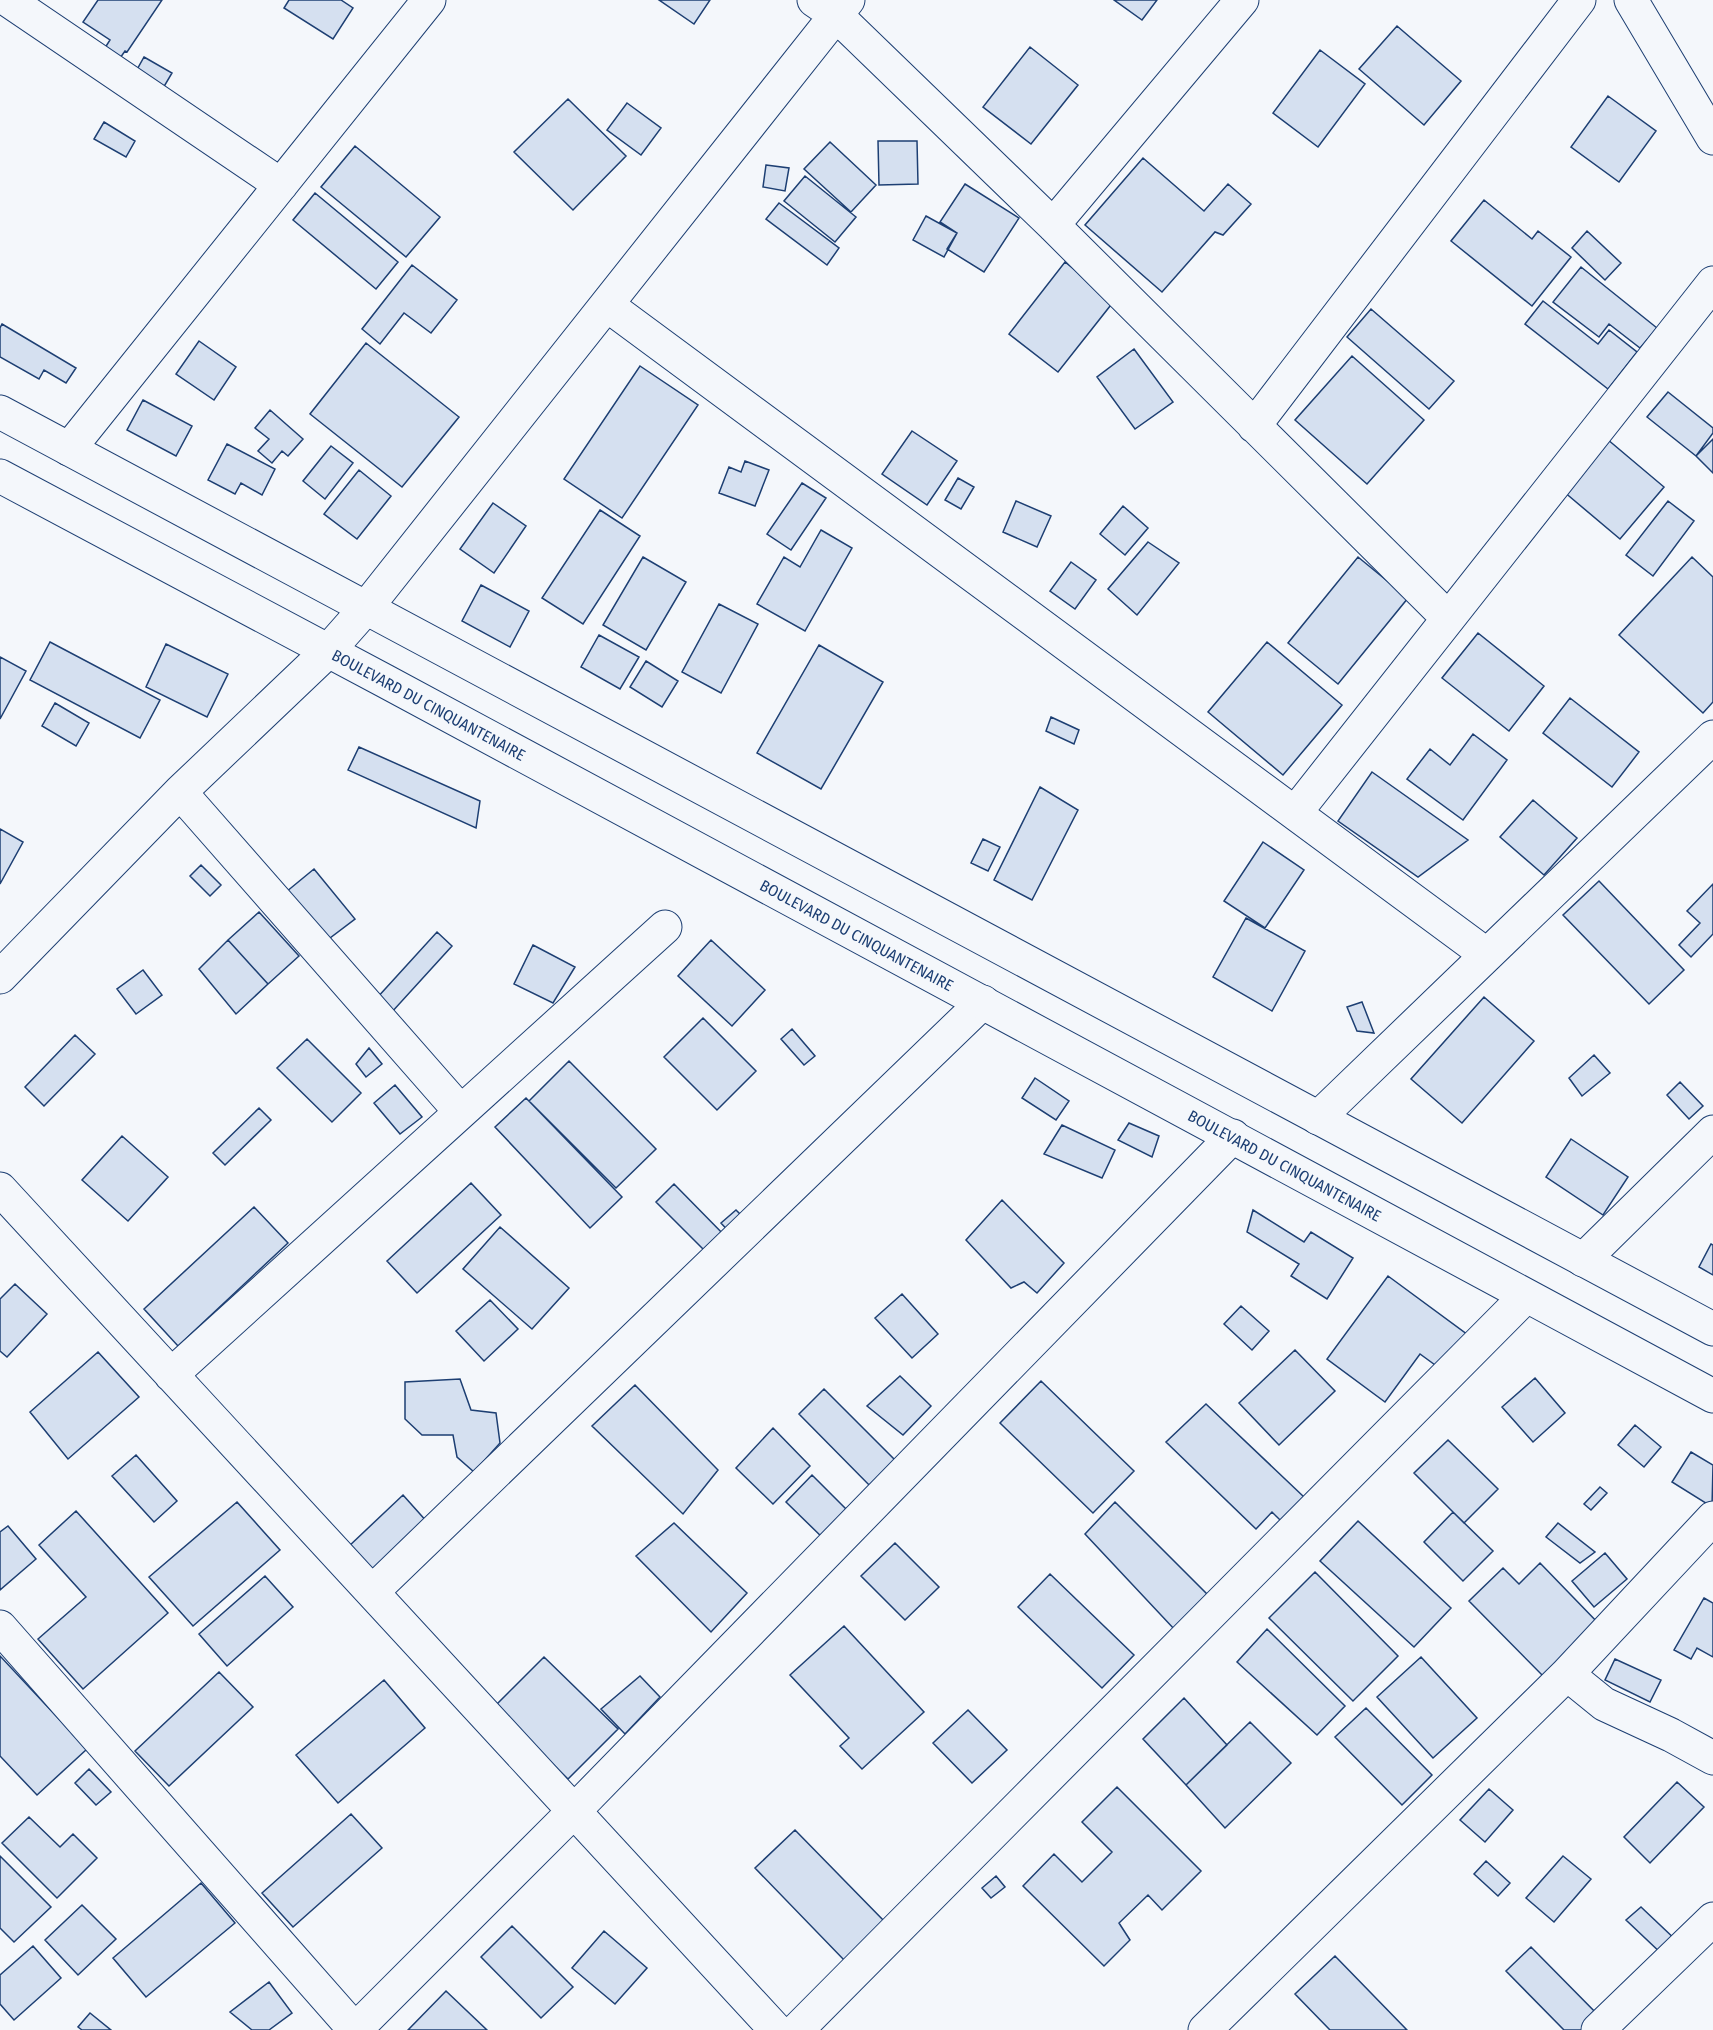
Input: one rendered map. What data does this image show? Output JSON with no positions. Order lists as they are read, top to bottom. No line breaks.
{"streets":{"street":["BOULEVARD DU CINQUANTENAIRE"]}}
